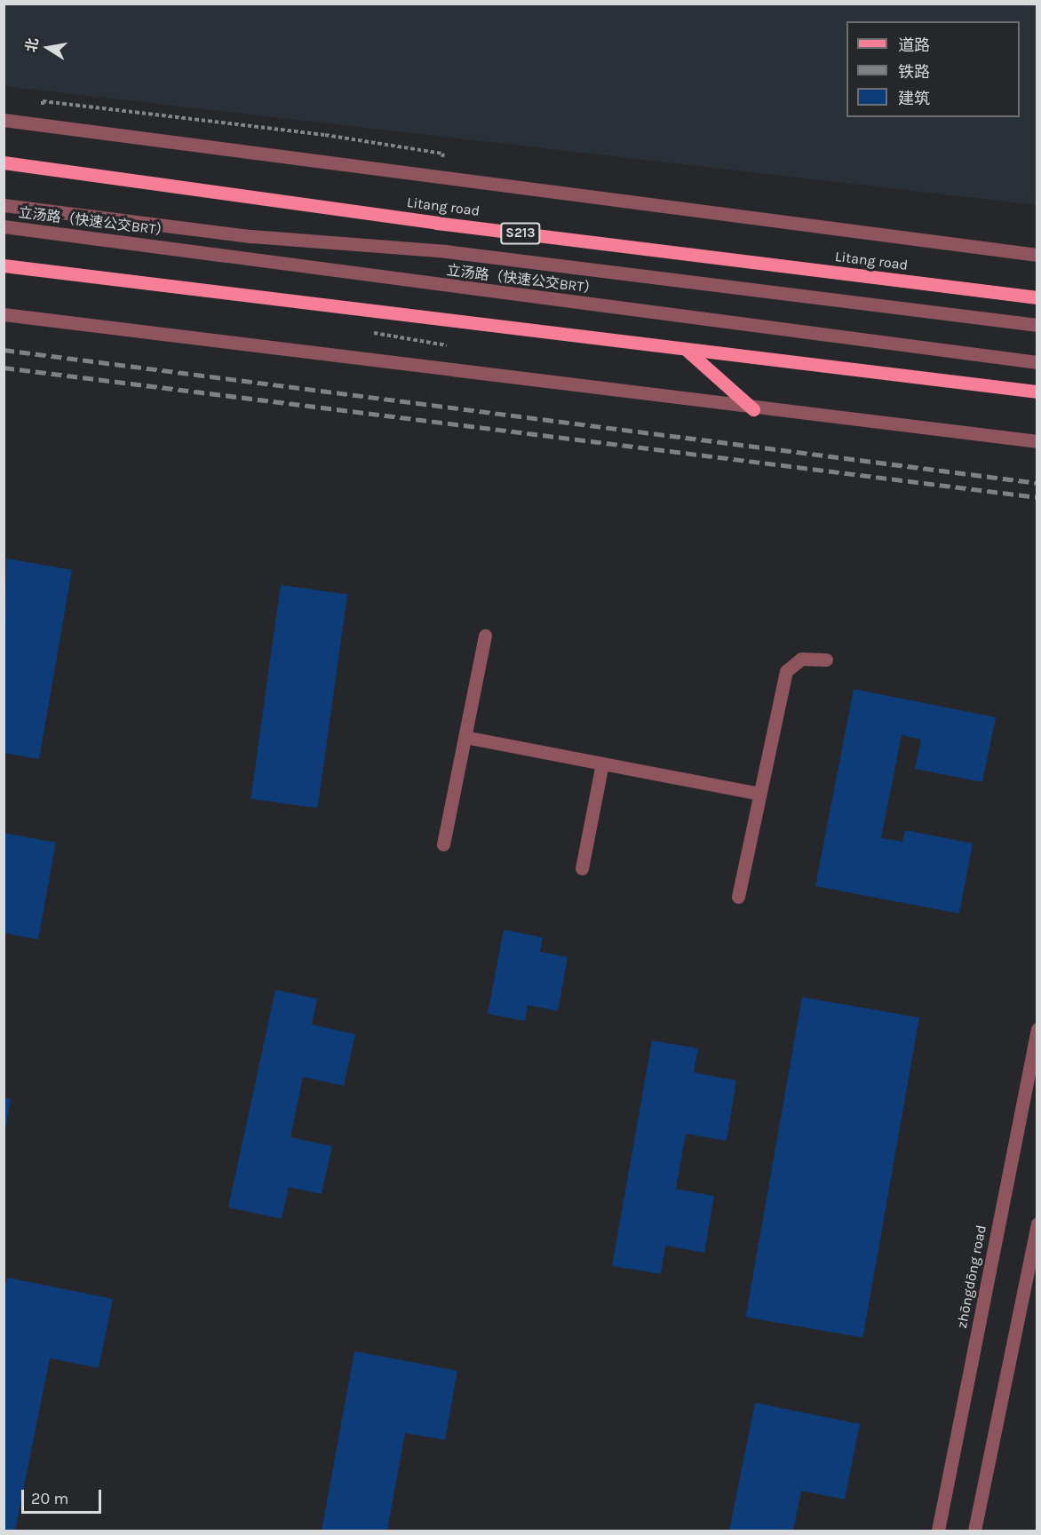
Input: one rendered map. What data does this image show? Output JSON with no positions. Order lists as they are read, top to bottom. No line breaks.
{"streets":{"main road":["Litang road","S213"],"street":["立汤路（快速公交BRT）","zhōngdōng road"]},"legend":["道路","铁路","建筑"],"scale_bar":"20 m","north":"left"}
